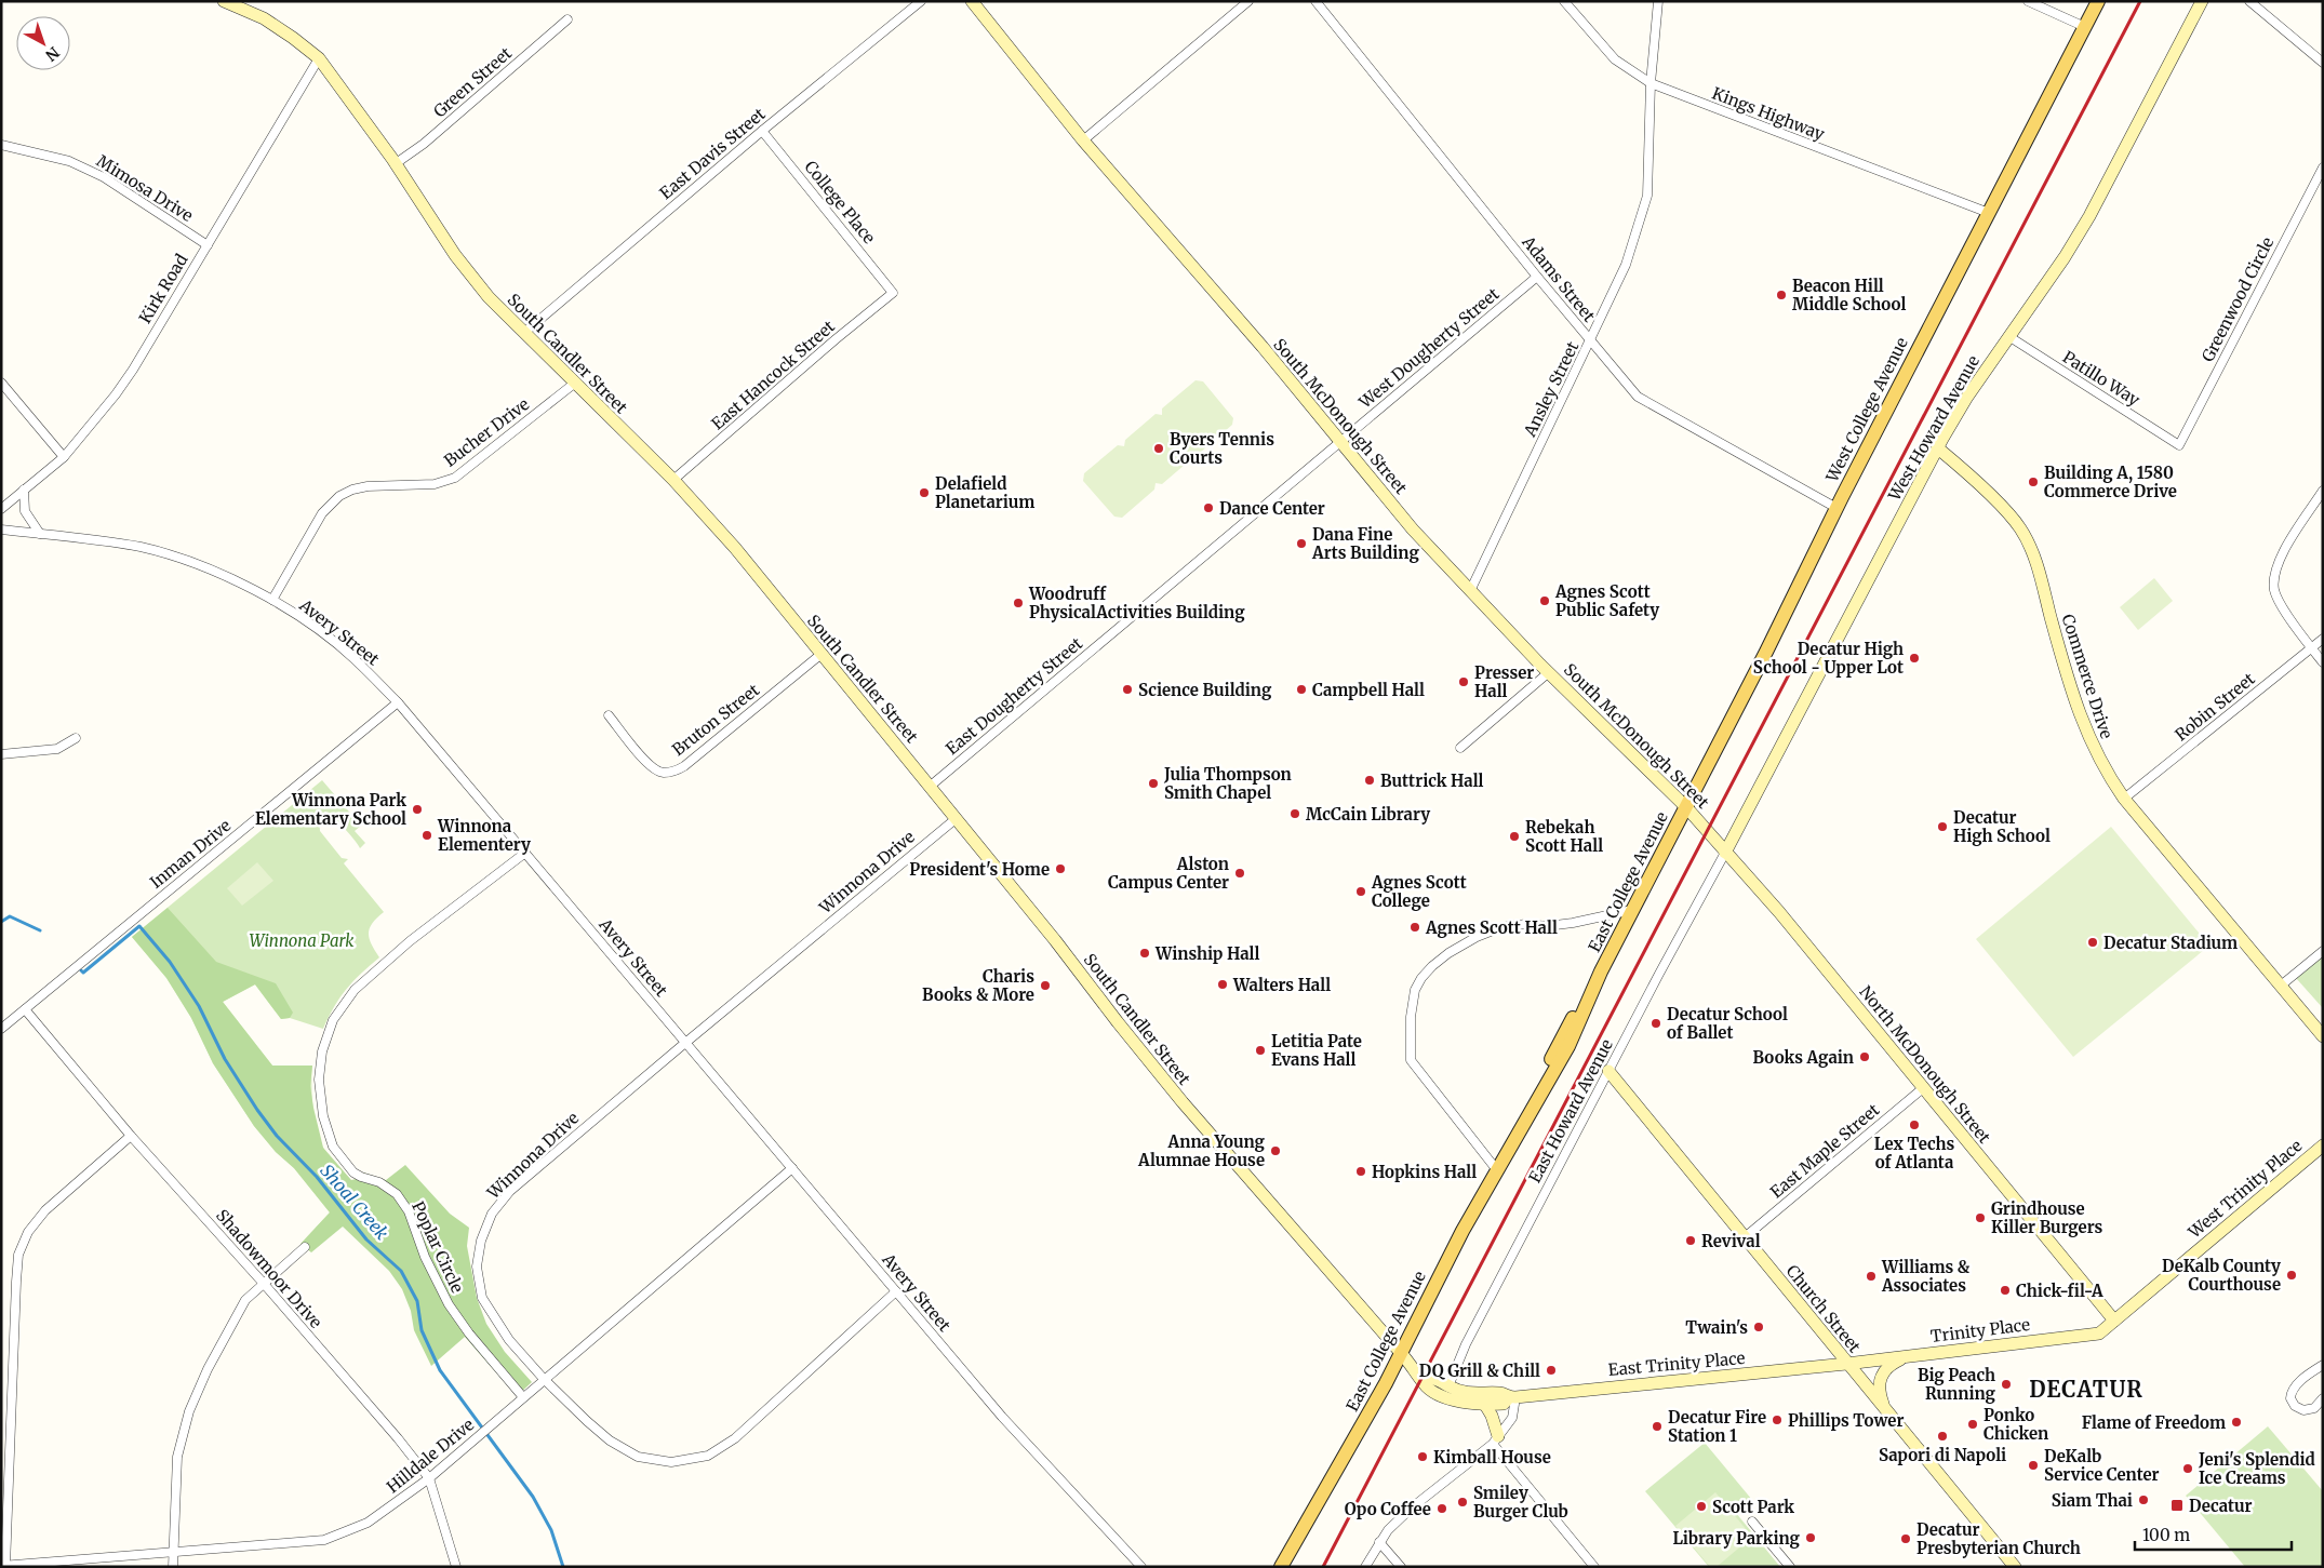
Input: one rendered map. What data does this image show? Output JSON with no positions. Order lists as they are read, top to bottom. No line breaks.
{"streets":{"main road":["West College Avenue","East College Avenue"],"street":["Green Street","Kings Highway","East Davis Street","Mimosa Drive","College Place","Adams Street","Kirk Road","Greenwood Circle","West Dougherty Street","South Candler Street","East Hancock Street","Patillo Way","Ansley Street","South McDonough Street","West Howard Avenue","Bucher Drive","Avery Street","Commerce Drive","East Dougherty Street","Robin Street","Bruton Street","Inman Drive","Winnona Drive","North McDonough Street","East Howard Avenue","East Maple Street","West Trinity Place","Poplar Circle","Shadowmoor Drive","Church Street","Trinity Place","East Trinity Place","Hilldale Drive"]},"crossings":[["Green Street","South Candler Street"],["Kings Highway","Ansley Street"],["Kings Highway","West College Avenue"],["East Davis Street","College Place"],["East Davis Street","South Candler Street"],["Mimosa Drive","Kirk Road"],["College Place","East Hancock Street"],["Adams Street","West Dougherty Street"],["Adams Street","Ansley Street"],["Adams Street","West College Avenue"],["Kirk Road","South Candler Street"],["Greenwood Circle","Patillo Way"],["West Dougherty Street","South McDonough Street"],["West Dougherty Street","East Dougherty Street"],["South Candler Street","East Hancock Street"],["South Candler Street","Bucher Drive"],["South Candler Street","East Dougherty Street"],["South Candler Street","Bruton Street"],["South Candler Street","Winnona Drive"],["South Candler Street","East College Avenue"],["South Candler Street","East Trinity Place"],["Patillo Way","West Howard Avenue"],["Ansley Street","South McDonough Street"],["West College Avenue","South McDonough Street"],["West College Avenue","East College Avenue"],["South McDonough Street","East Dougherty Street"],["South McDonough Street","East College Avenue"],["South McDonough Street","North McDonough Street"],["West Howard Avenue","Commerce Drive"],["West Howard Avenue","North McDonough Street"],["West Howard Avenue","East Howard Avenue"],["Bucher Drive","Avery Street"],["Avery Street","Inman Drive"],["Avery Street","Winnona Drive"],["Avery Street","Poplar Circle"],["Avery Street","Hilldale Drive"],["Commerce Drive","Robin Street"],["Inman Drive","Shadowmoor Drive"],["Winnona Drive","Hilldale Drive"],["North McDonough Street","East Howard Avenue"],["North McDonough Street","East Maple Street"],["North McDonough Street","West Trinity Place"],["North McDonough Street","Trinity Place"],["East Howard Avenue","Church Street"],["East Howard Avenue","East Trinity Place"],["East Maple Street","Church Street"],["West Trinity Place","Trinity Place"],["Poplar Circle","Hilldale Drive"],["Shadowmoor Drive","Hilldale Drive"],["Church Street","Trinity Place"],["Church Street","East Trinity Place"],["Trinity Place","East Trinity Place"]],"districts":["DECATUR"],"water":["Shoal Creek"],"parks":["Winnona Park"],"places":{"other":["Beacon Hill Middle School","Byers Tennis Courts","Building A, 1580 Commerce Drive","Delafield Planetarium","Dance Center","Dana Fine Arts Building","Agnes Scott Public Safety","Woodruff PhysicalActivities Building","Decatur High School - Upper Lot","Presser Hall","Science Building","Campbell Hall","Buttrick Hall","Julia Thompson Smith Chapel","Winnona Park Elementary School","McCain Library","Decatur High School","Winnona Elementery","Rebekah Scott Hall","President's Home","Alston Campus Center","Agnes Scott College","Agnes Scott Hall","Decatur Stadium","Winship Hall","Walters Hall","Charis Books & More","Decatur School of Ballet","Letitia Pate Evans Hall","Books Again","Lex Techs of Atlanta","Anna Young Alumnae House","Hopkins Hall","Grindhouse Killer Burgers","Revival","DeKalb County Courthouse","Williams & Associates","Chick-fil-A","Twain's","DQ Grill & Chill","Big Peach Running","Phillips Tower","Flame of Freedom","Ponko Chicken","Decatur Fire Station 1","Sapori di Napoli","Kimball House","DeKalb Service Center","Jeni's Splendid Ice Creams","Siam Thai","Smiley Burger Club","Scott Park","Opo Coffee","Library Parking","Decatur Presbyterian Church"],"transit":["Decatur"]},"scale_bar":"100 m","north":"bottom right"}
